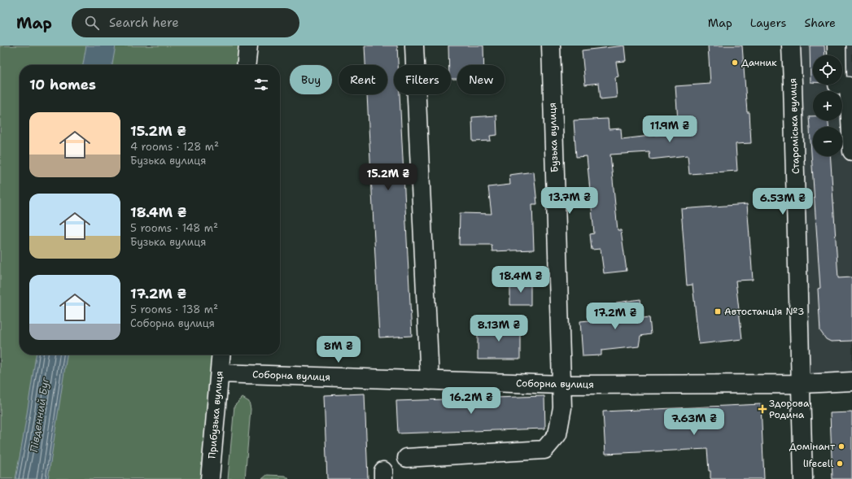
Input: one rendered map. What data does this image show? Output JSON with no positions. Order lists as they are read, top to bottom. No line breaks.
{"streets":{"street":["Староміська вулиця","Бузька вулиця","Соборна вулиця","Прибузька вулиця"]},"crossings":[["Староміська вулиця","Соборна вулиця"],["Бузька вулиця","Соборна вулиця"],["Соборна вулиця","Прибузька вулиця"]],"water":["Південний Буг"],"places":{"other":["Дачник","Домінант","lifecell"],"transit":["Автостанція №3"],"health":["Здорова Родина"]},"page":{"header":"Map","search":"Search here","nav":["Map","Layers","Share"],"map_buttons":["+","−"],"chip":["Buy","Rent","Filters","New"],"heading":"10 homes","list":[{"name":"15.2M ₴","note":"4 rooms · 128 m² · Бузька вулиця"},{"name":"18.4M ₴","note":"5 rooms · 148 m² · Бузька вулиця"},{"name":"17.2M ₴","note":"5 rooms · 138 m² · Соборна вулиця"}],"price":["11.9M ₴","15.2M ₴","13.7M ₴","6.53M ₴","18.4M ₴","17.2M ₴","8.13M ₴","8M ₴","16.2M ₴","7.63M ₴"]}}
